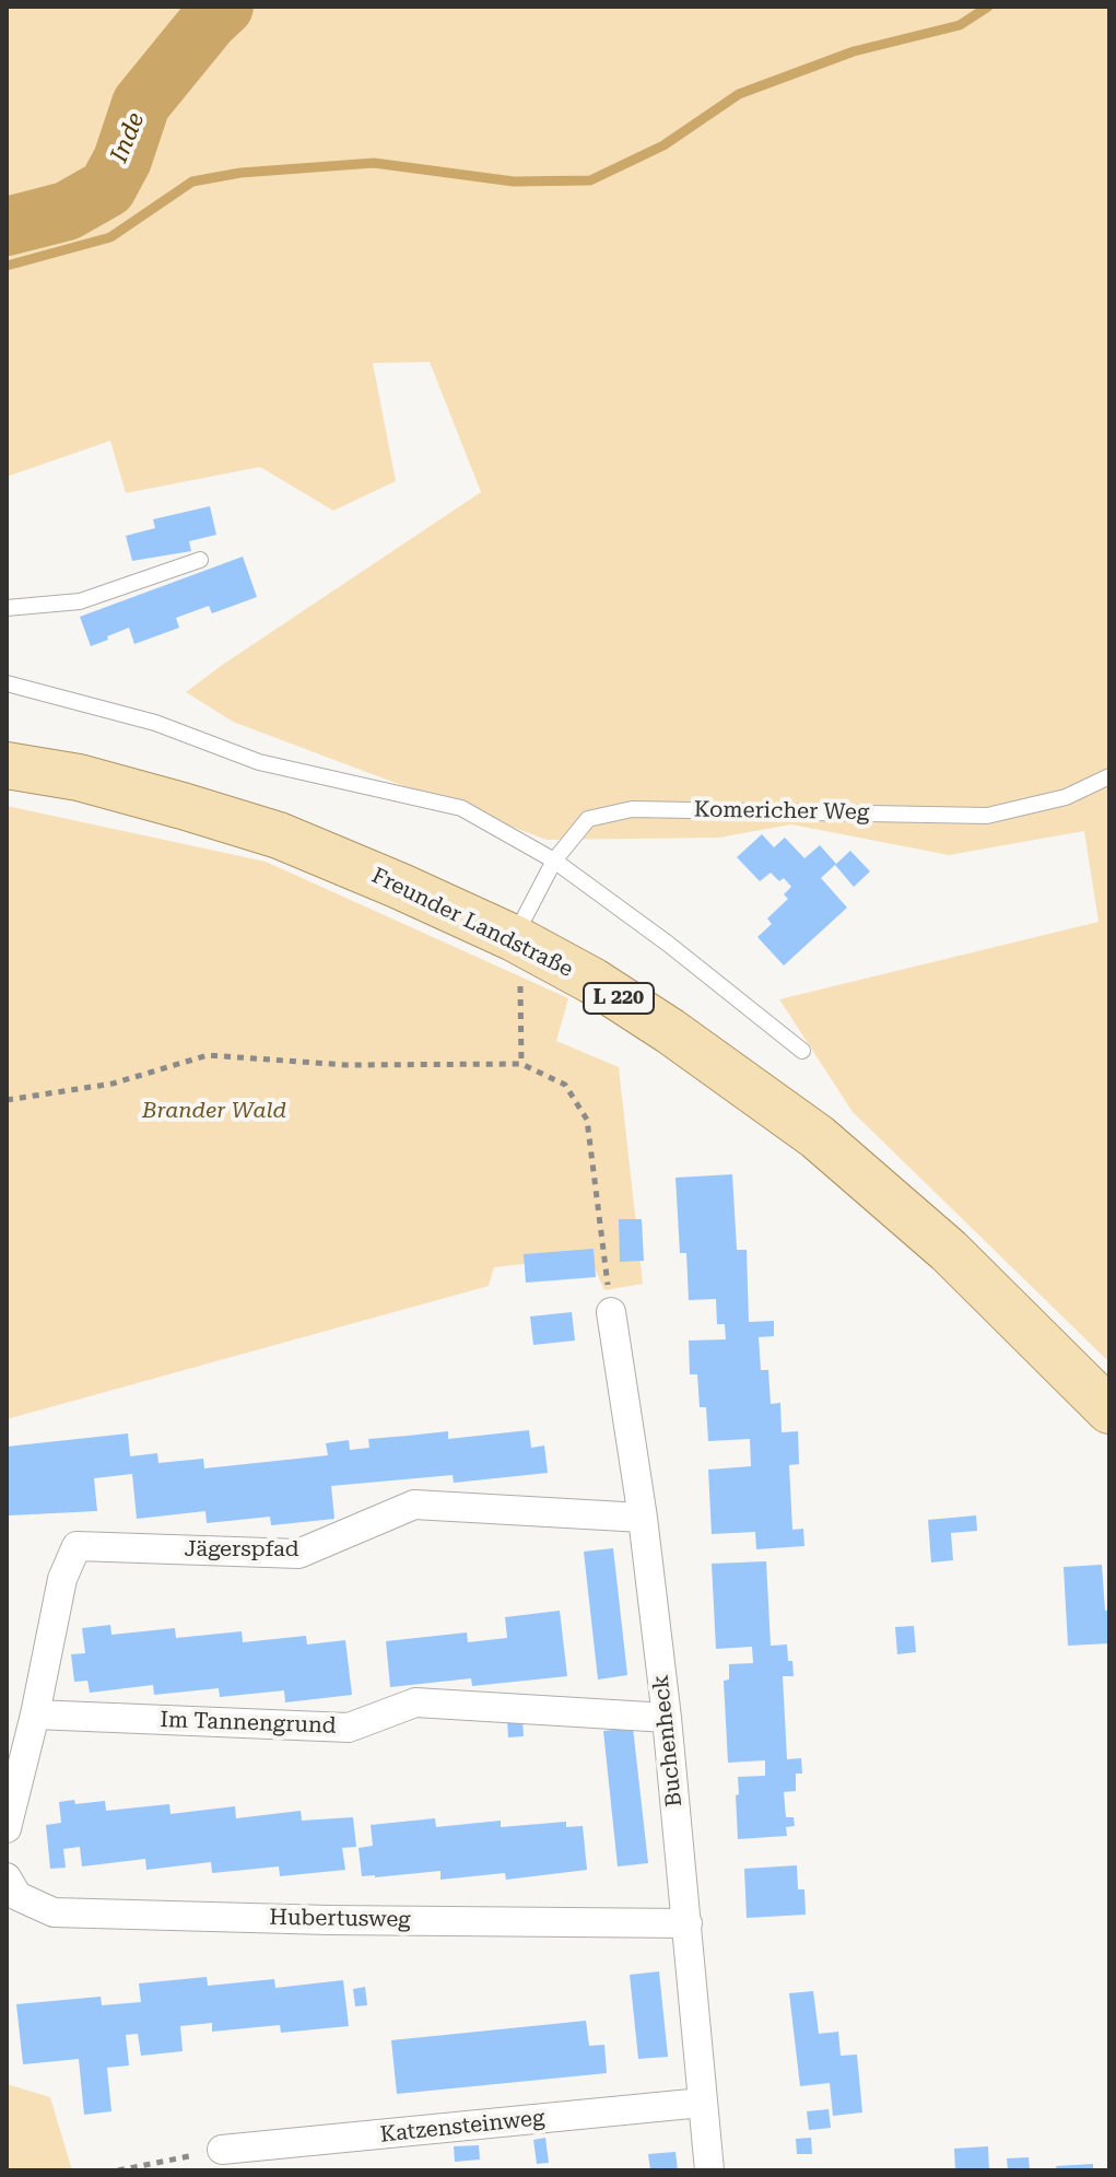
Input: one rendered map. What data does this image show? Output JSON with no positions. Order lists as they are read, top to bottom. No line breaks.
{"streets":{"main road":["Freunder Landstraße","L 220"],"street":["Jägerspfad","Im Tannengrund","Buchenheck","Hubertusweg","Katzensteinweg"],"lane":["Komericher Weg"]},"crossings":[["Komericher Weg","Freunder Landstraße"],["Jägerspfad","Im Tannengrund"],["Jägerspfad","Buchenheck"],["Im Tannengrund","Buchenheck"],["Buchenheck","Hubertusweg"],["Buchenheck","Katzensteinweg"]],"water":["Inde"],"parks":["Brander Wald"]}
